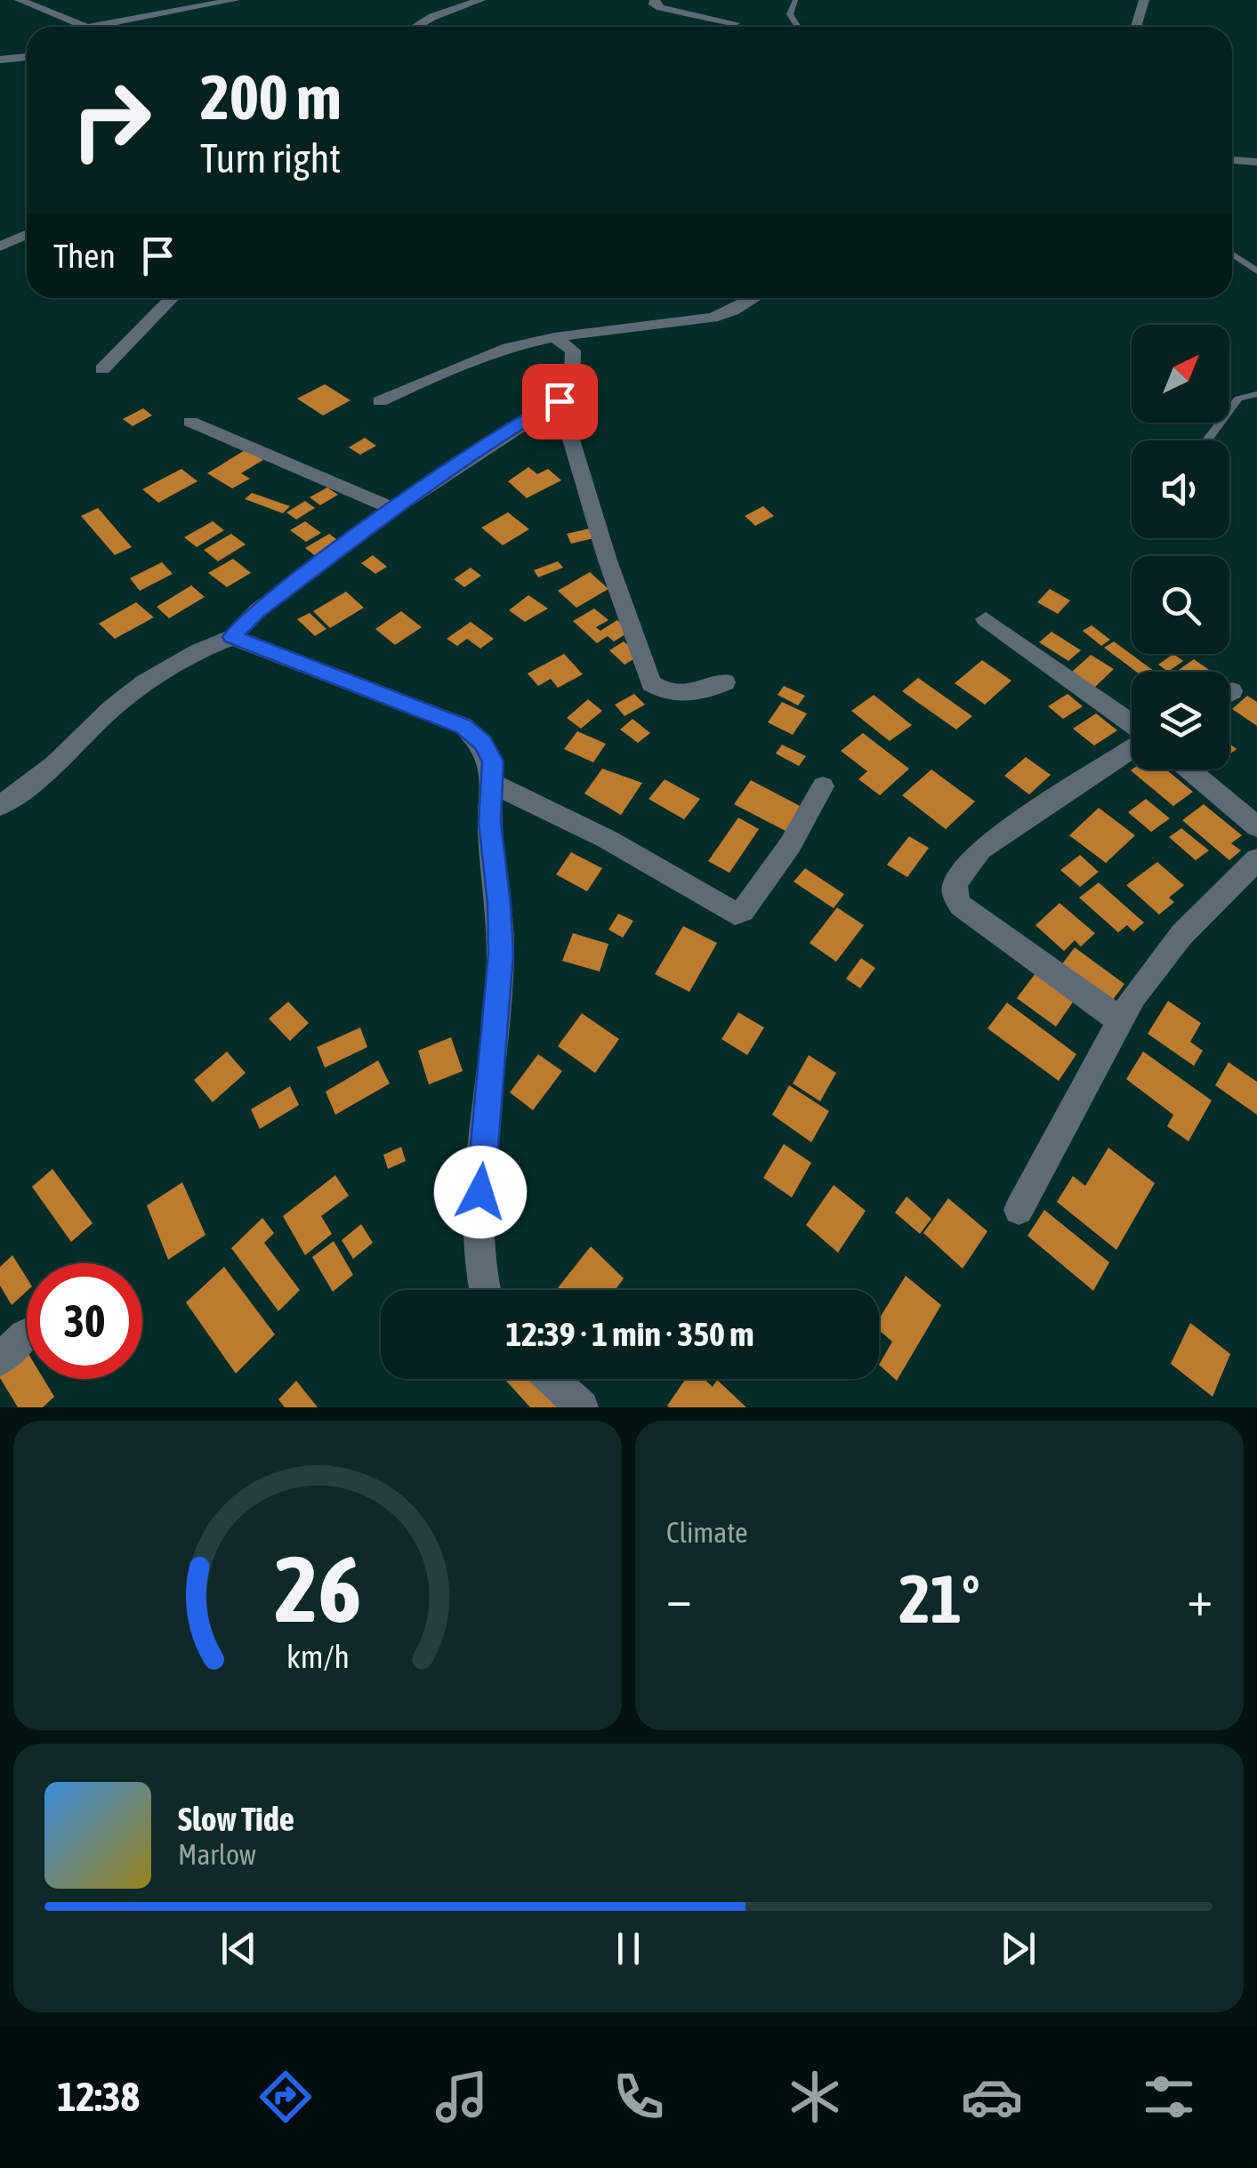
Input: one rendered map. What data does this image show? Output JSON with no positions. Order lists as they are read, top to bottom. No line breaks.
{"north":"top right","page":{"turn":["200 m","Turn right"],"then":"Then","limit":"30","trip":"12:39 · 1 min · 350 m","tile":"Climate","heat":["−","21°","+"],"song":["Slow Tide","Marlow"],"tabs":"12:38","gauge":["26","km/h"]}}
